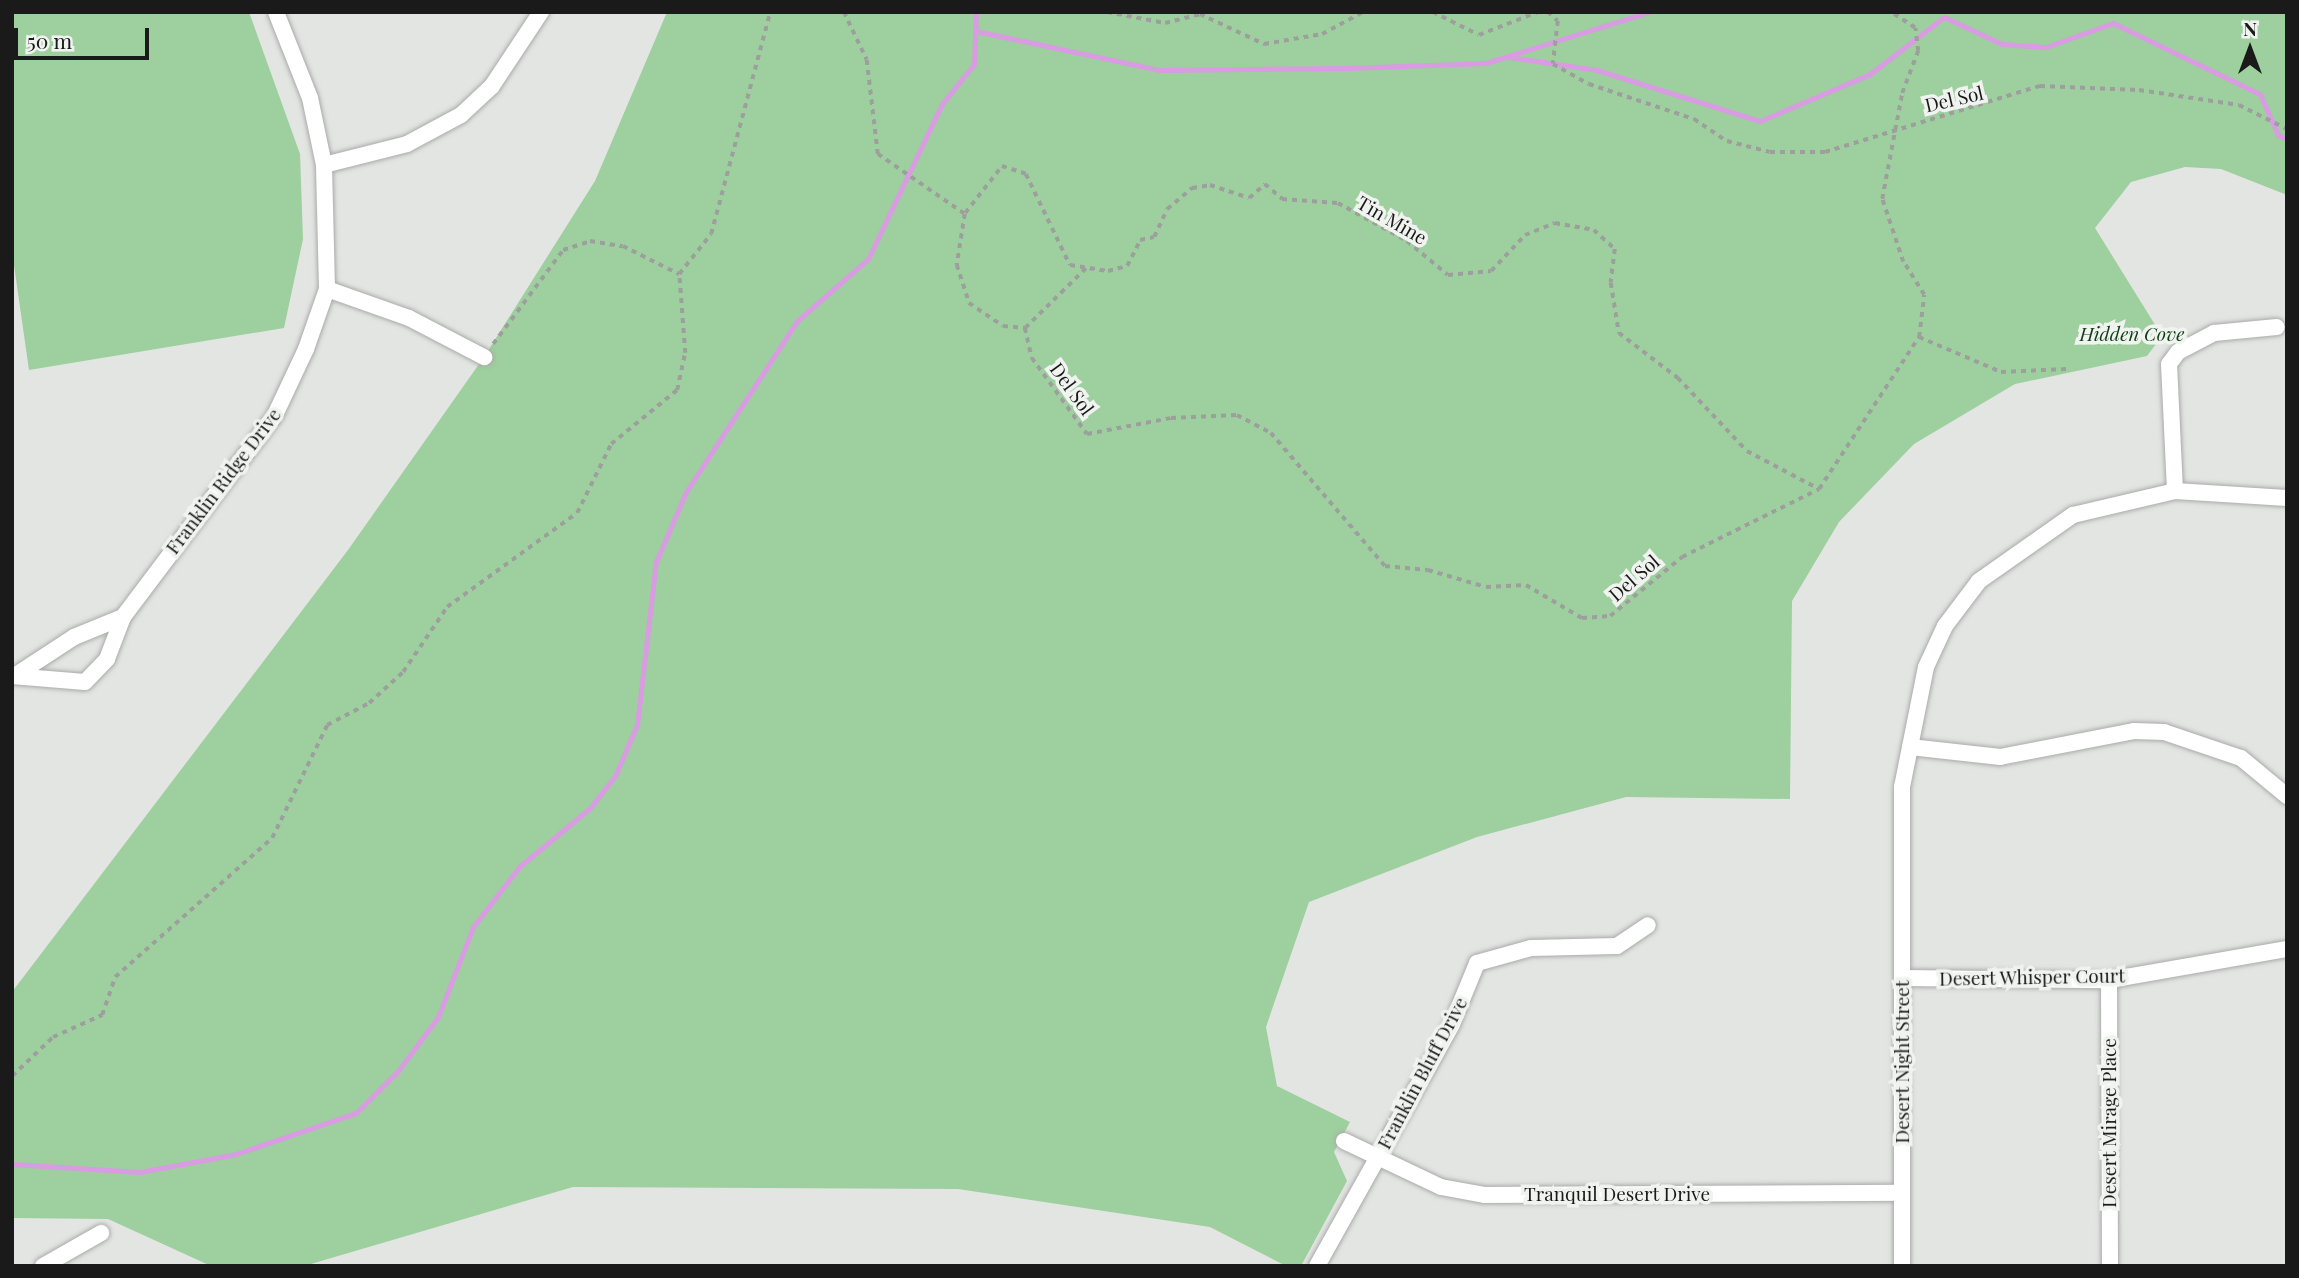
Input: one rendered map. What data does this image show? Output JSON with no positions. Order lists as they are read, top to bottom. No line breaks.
{"streets":{"street":["Franklin Ridge Drive","Desert Whisper Court","Desert Night Street","Franklin Bluff Drive","Desert Mirage Place","Tranquil Desert Drive"],"path":["Del Sol","Tin Mine"]},"crossings":[["Del Sol","Tin Mine"],["Desert Whisper Court","Desert Night Street"],["Desert Whisper Court","Desert Mirage Place"],["Desert Night Street","Tranquil Desert Drive"],["Franklin Bluff Drive","Tranquil Desert Drive"]],"parks":["Hidden Cove"],"scale_bar":"50 m","north":"top"}
